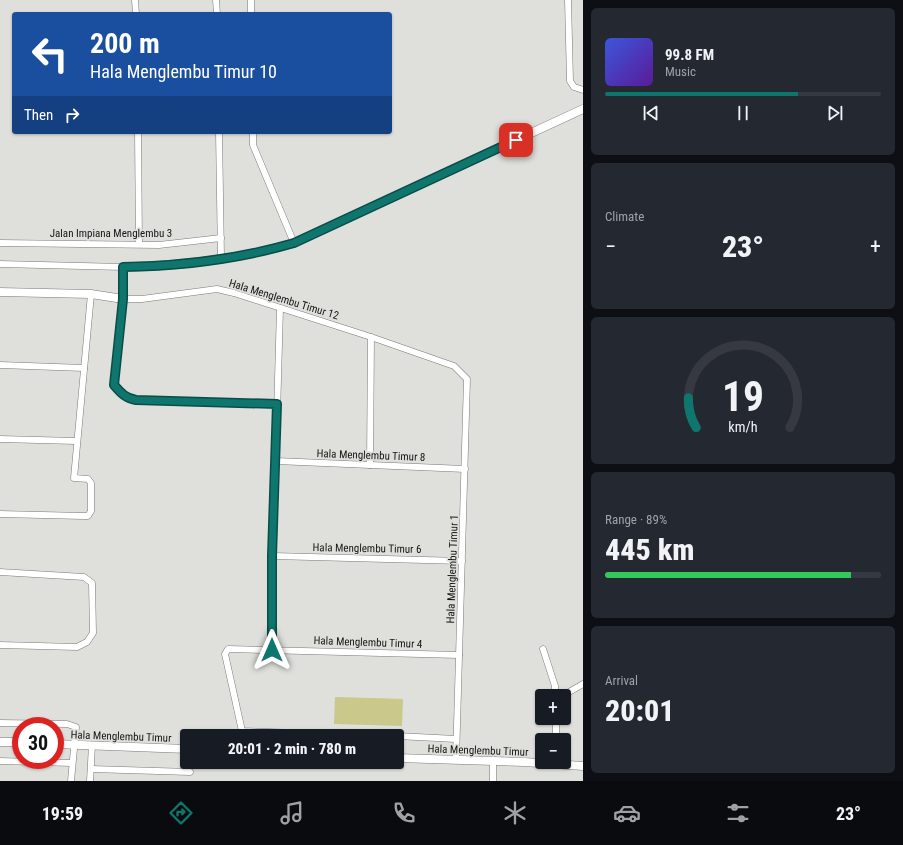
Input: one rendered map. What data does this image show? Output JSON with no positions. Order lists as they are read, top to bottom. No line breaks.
{"streets":{"street":["Jalan Impiana Menglembu 3","Hala Menglembu Timur 12","Hala Menglembu Timur 8","Hala Menglembu Timur 6","Hala Menglembu Timur 1","Hala Menglembu Timur 4","Hala Menglembu Timur"]},"crossings":[["Hala Menglembu Timur 12","Hala Menglembu Timur 1"],["Hala Menglembu Timur 8","Hala Menglembu Timur 1"],["Hala Menglembu Timur 6","Hala Menglembu Timur 1"],["Hala Menglembu Timur 1","Hala Menglembu Timur 4"],["Hala Menglembu Timur 1","Hala Menglembu Timur"]],"page":{"turn":["200 m","Hala Menglembu Timur 10"],"song":["99.8 FM","Music"],"then":"Then","tile":["Climate",["Range · 89%","445 km"],["Arrival","20:01"]],"heat":["−","23°","+"],"map_buttons":["+","−"],"limit":"30","trip":"20:01 · 2 min · 780 m","tabs":["19:59","23°"],"gauge":["19","km/h"]}}
